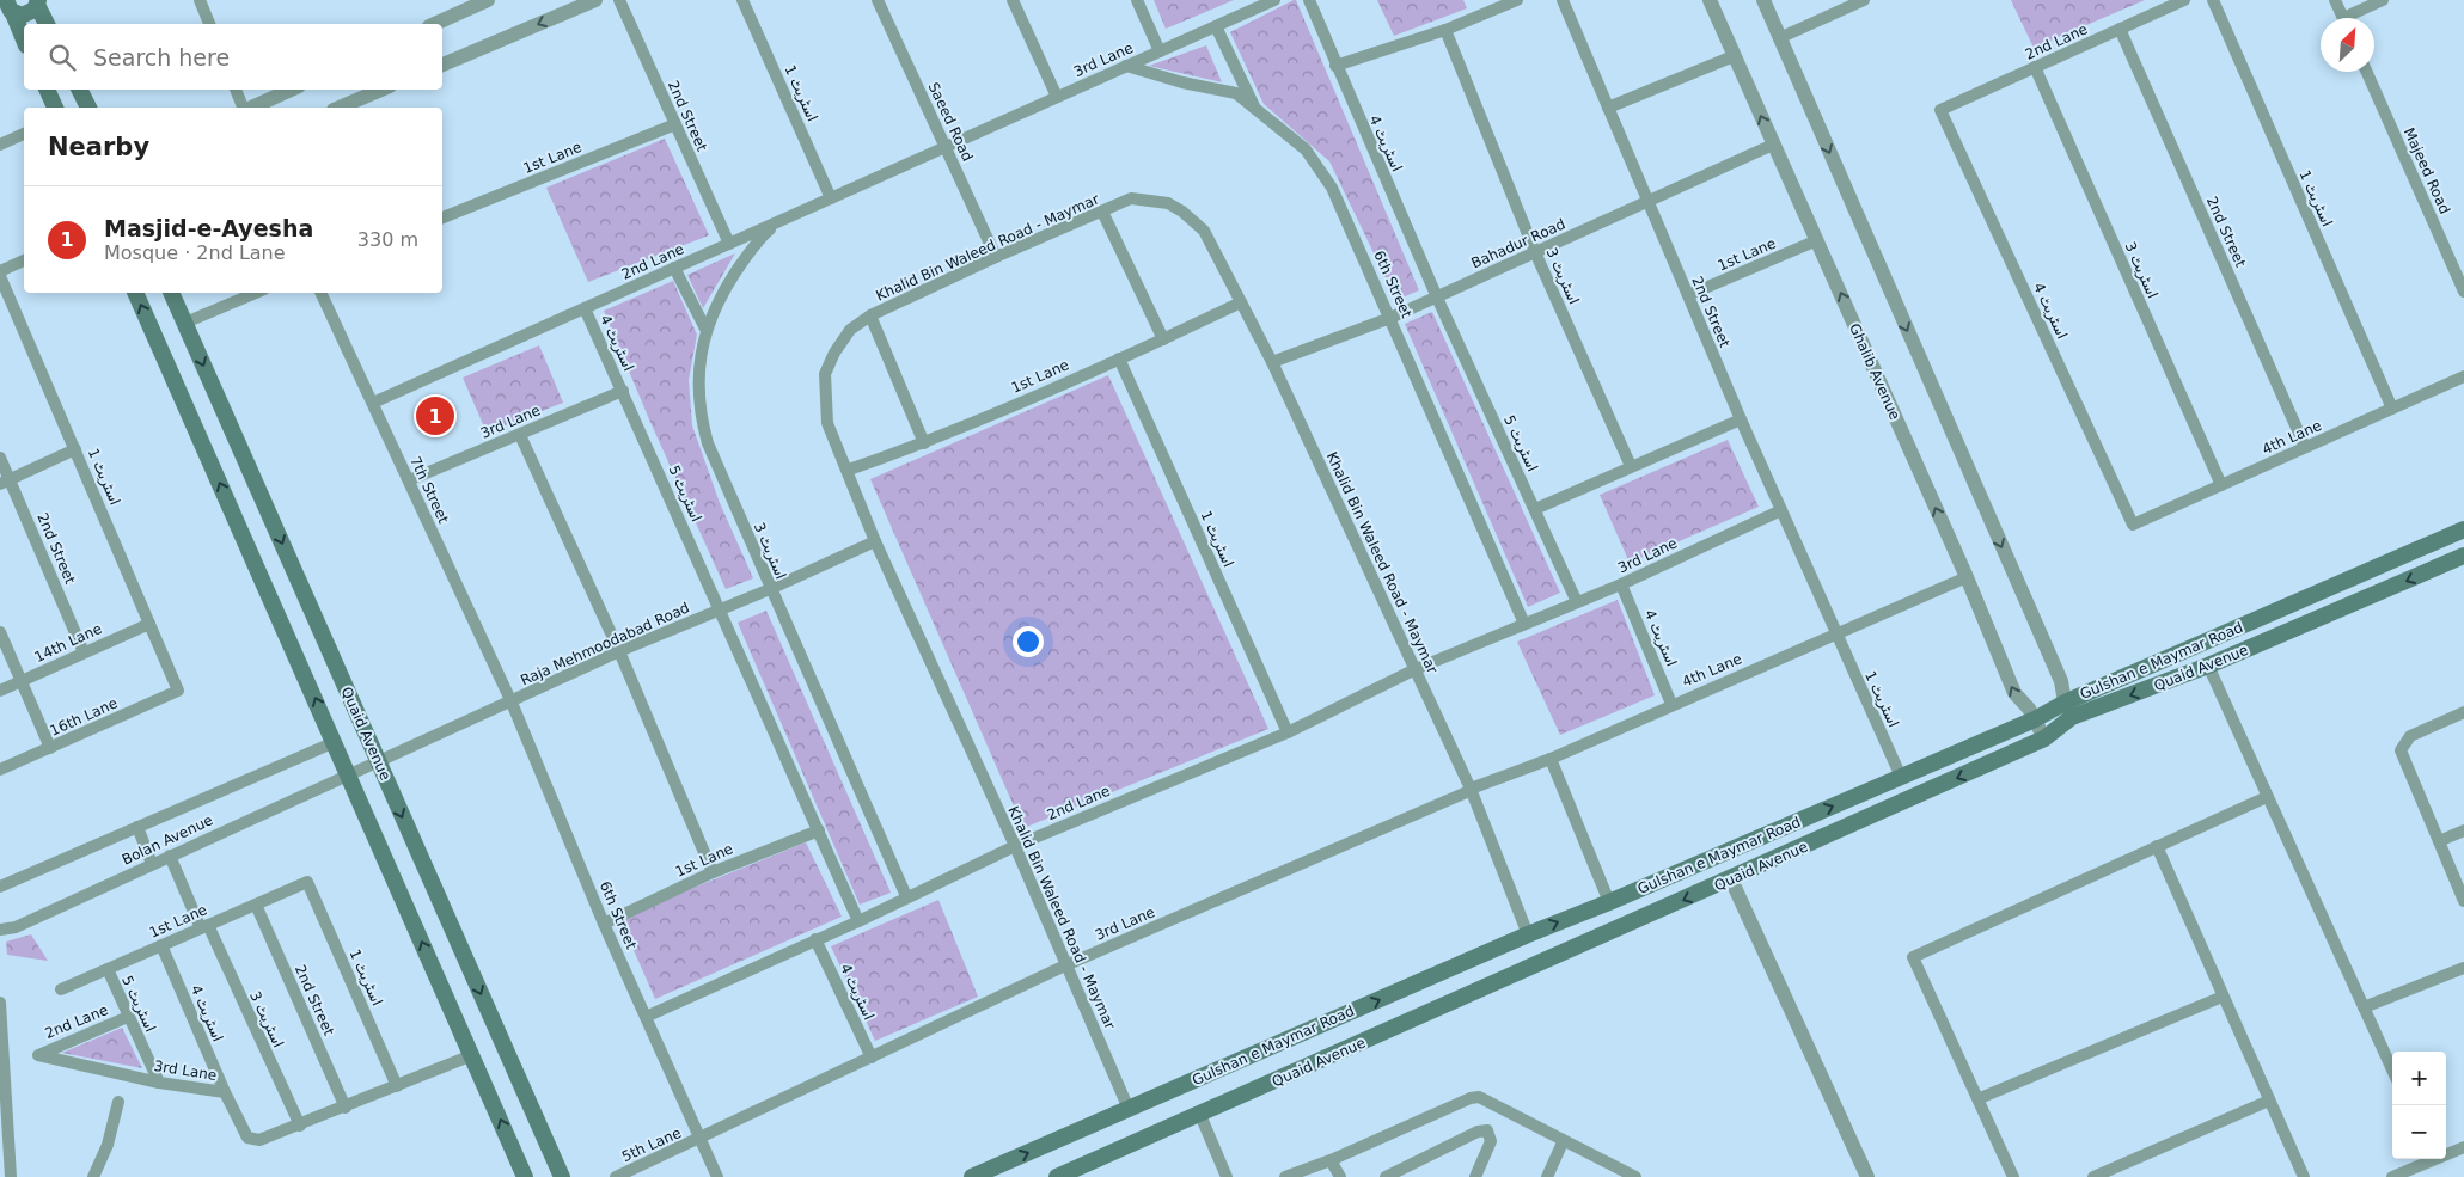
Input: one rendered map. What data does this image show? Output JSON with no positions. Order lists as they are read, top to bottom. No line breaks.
{"streets":{"main road":["Gulshan e Maymar Road","Quaid Avenue"],"street":["2nd Lane","3rd Lane","اسٹریٹ 1","2nd Street","Saeed Road","اسٹریٹ 4","1st Lane","Majeed Road","Bahadur Road","Khalid Bin Waleed Road - Maymar","اسٹریٹ 3","6th Street","Ghalib Avenue","4th Lane","اسٹریٹ 5","7th Street","14th Lane","Raja Mehmoodabad Road","16th Lane","Bolan Avenue","5th Lane"]},"crossings":[["2nd Lane","3rd Lane"],["2nd Lane","اسٹریٹ 1"],["2nd Lane","2nd Street"],["2nd Lane","Saeed Road"],["2nd Lane","اسٹریٹ 4"],["2nd Lane","Khalid Bin Waleed Road - Maymar"],["2nd Lane","اسٹریٹ 3"],["2nd Lane","6th Street"],["2nd Lane","اسٹریٹ 5"],["2nd Lane","7th Street"],["3rd Lane","اسٹریٹ 1"],["3rd Lane","2nd Street"],["3rd Lane","Saeed Road"],["3rd Lane","اسٹریٹ 4"],["3rd Lane","Khalid Bin Waleed Road - Maymar"],["3rd Lane","اسٹریٹ 3"],["3rd Lane","6th Street"],["3rd Lane","4th Lane"],["3rd Lane","اسٹریٹ 5"],["3rd Lane","7th Street"],["3rd Lane","5th Lane"],["اسٹریٹ 1","2nd Street"],["اسٹریٹ 1","1st Lane"],["اسٹریٹ 1","4th Lane"],["اسٹریٹ 1","14th Lane"],["اسٹریٹ 1","Gulshan e Maymar Road"],["اسٹریٹ 1","16th Lane"],["2nd Street","1st Lane"],["2nd Street","Bahadur Road"],["2nd Street","4th Lane"],["2nd Street","14th Lane"],["Saeed Road","Khalid Bin Waleed Road - Maymar"],["اسٹریٹ 4","1st Lane"],["اسٹریٹ 4","Bahadur Road"],["اسٹریٹ 4","4th Lane"],["اسٹریٹ 4","اسٹریٹ 5"],["1st Lane","Khalid Bin Waleed Road - Maymar"],["1st Lane","اسٹریٹ 3"],["1st Lane","6th Street"],["1st Lane","Ghalib Avenue"],["1st Lane","اسٹریٹ 5"],["Bahadur Road","Khalid Bin Waleed Road - Maymar"],["Bahadur Road","اسٹریٹ 3"],["Bahadur Road","6th Street"],["Bahadur Road","Ghalib Avenue"],["Bahadur Road","اسٹریٹ 5"],["Khalid Bin Waleed Road - Maymar","4th Lane"],["Khalid Bin Waleed Road - Maymar","Raja Mehmoodabad Road"],["Khalid Bin Waleed Road - Maymar","Gulshan e Maymar Road"],["اسٹریٹ 3","4th Lane"],["اسٹریٹ 3","Raja Mehmoodabad Road"],["اسٹریٹ 3","Bolan Avenue"],["6th Street","7th Street"],["6th Street","Raja Mehmoodabad Road"],["6th Street","5th Lane"],["Ghalib Avenue","4th Lane"],["Ghalib Avenue","Gulshan e Maymar Road"],["Ghalib Avenue","Quaid Avenue"],["اسٹریٹ 5","Raja Mehmoodabad Road"],["7th Street","Raja Mehmoodabad Road"],["Raja Mehmoodabad Road","Quaid Avenue"],["Raja Mehmoodabad Road","Bolan Avenue"],["Gulshan e Maymar Road","Quaid Avenue"]],"one_way":["Gulshan e Maymar Road"],"north":"top right","page":{"search":"Search here","heading":"Nearby","list":[{"mark":"1","name":"Masjid-e-Ayesha","note":"Mosque · 2nd Lane","value":"330 m"}],"pins":"1","map_buttons":["+","−"]}}
